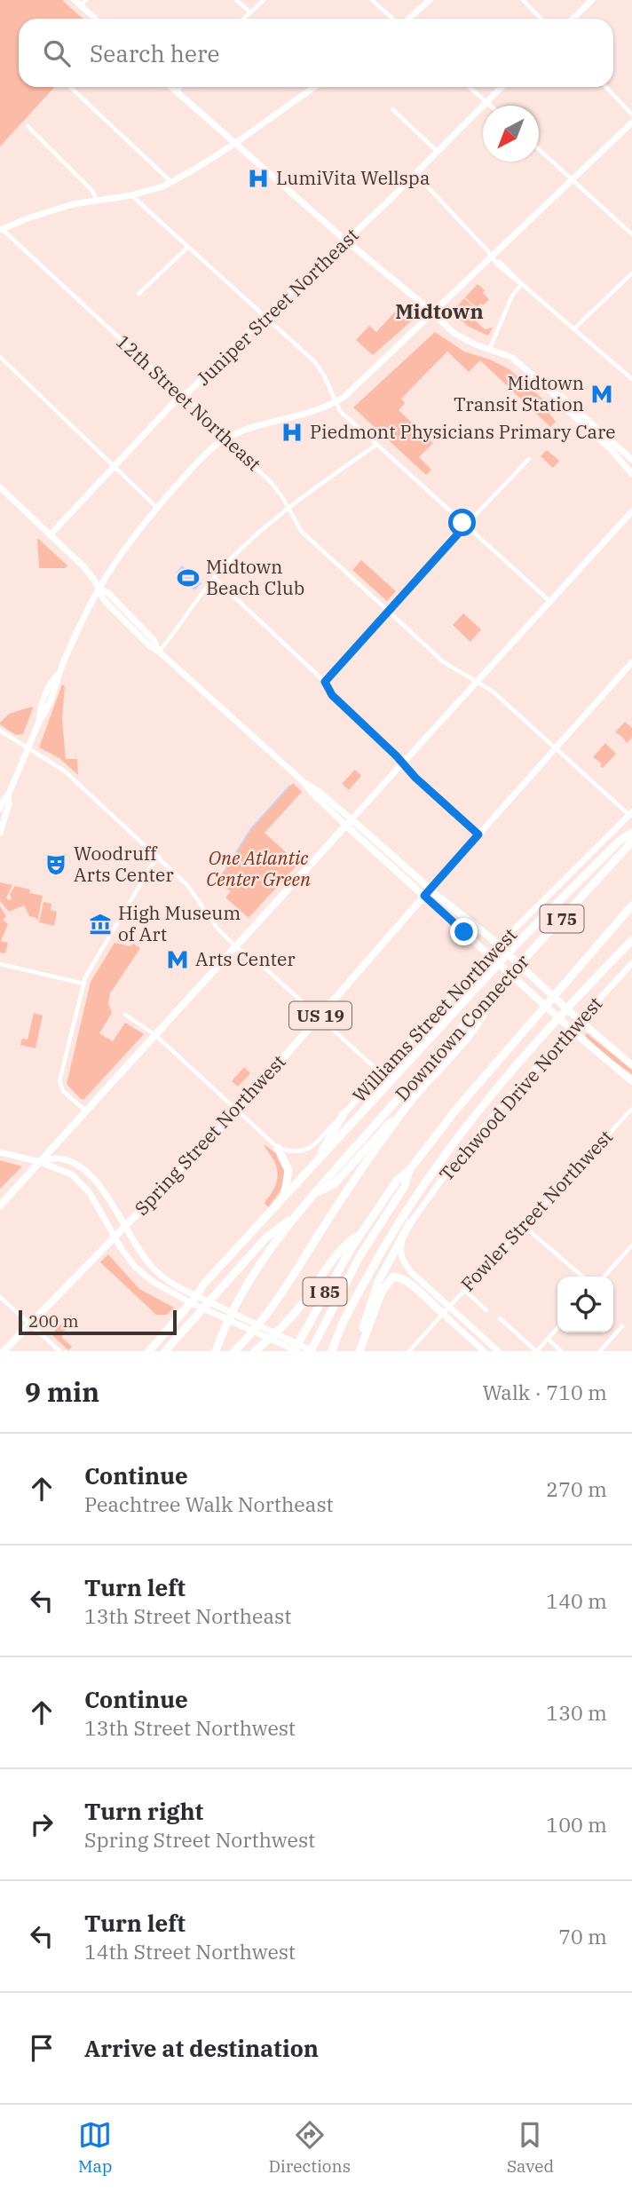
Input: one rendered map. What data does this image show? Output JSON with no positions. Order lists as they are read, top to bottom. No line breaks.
{"streets":{"highway":["I 75","Downtown Connector","I 85"],"main road":["Juniper Street Northeast","US 19","Williams Street Northwest","Techwood Drive Northwest","Spring Street Northwest"],"street":["12th Street Northeast","Fowler Street Northwest"]},"crossings":[["Juniper Street Northeast","12th Street Northeast"],["12th Street Northeast","Williams Street Northwest"],["12th Street Northeast","Spring Street Northwest"],["I 75","Downtown Connector"],["I 75","I 85"],["Techwood Drive Northwest","Fowler Street Northwest"]],"districts":["Midtown"],"parks":["One Atlantic Center Green"],"places":{"hospital":["LumiVita Wellspa","Piedmont Physicians Primary Care"],"metro station":["Midtown Transit Station","Arts Center"],"sports":["Midtown Beach Club"],"theatre":["Woodruff Arts Center"],"museum":["High Museum of Art"]},"scale_bar":"200 m","north":"bottom left","page":{"search":"Search here","scale":"200 m","heading":["9 min","Walk · 710 m"],"list":[["Continue","Peachtree Walk Northeast","270 m"],["Turn left","13th Street Northeast","140 m"],["Continue","13th Street Northwest","130 m"],["Turn right","Spring Street Northwest","100 m"],["Turn left","14th Street Northwest","70 m"],"Arrive at destination"],"nav":["Map","Directions","Saved"]}}
